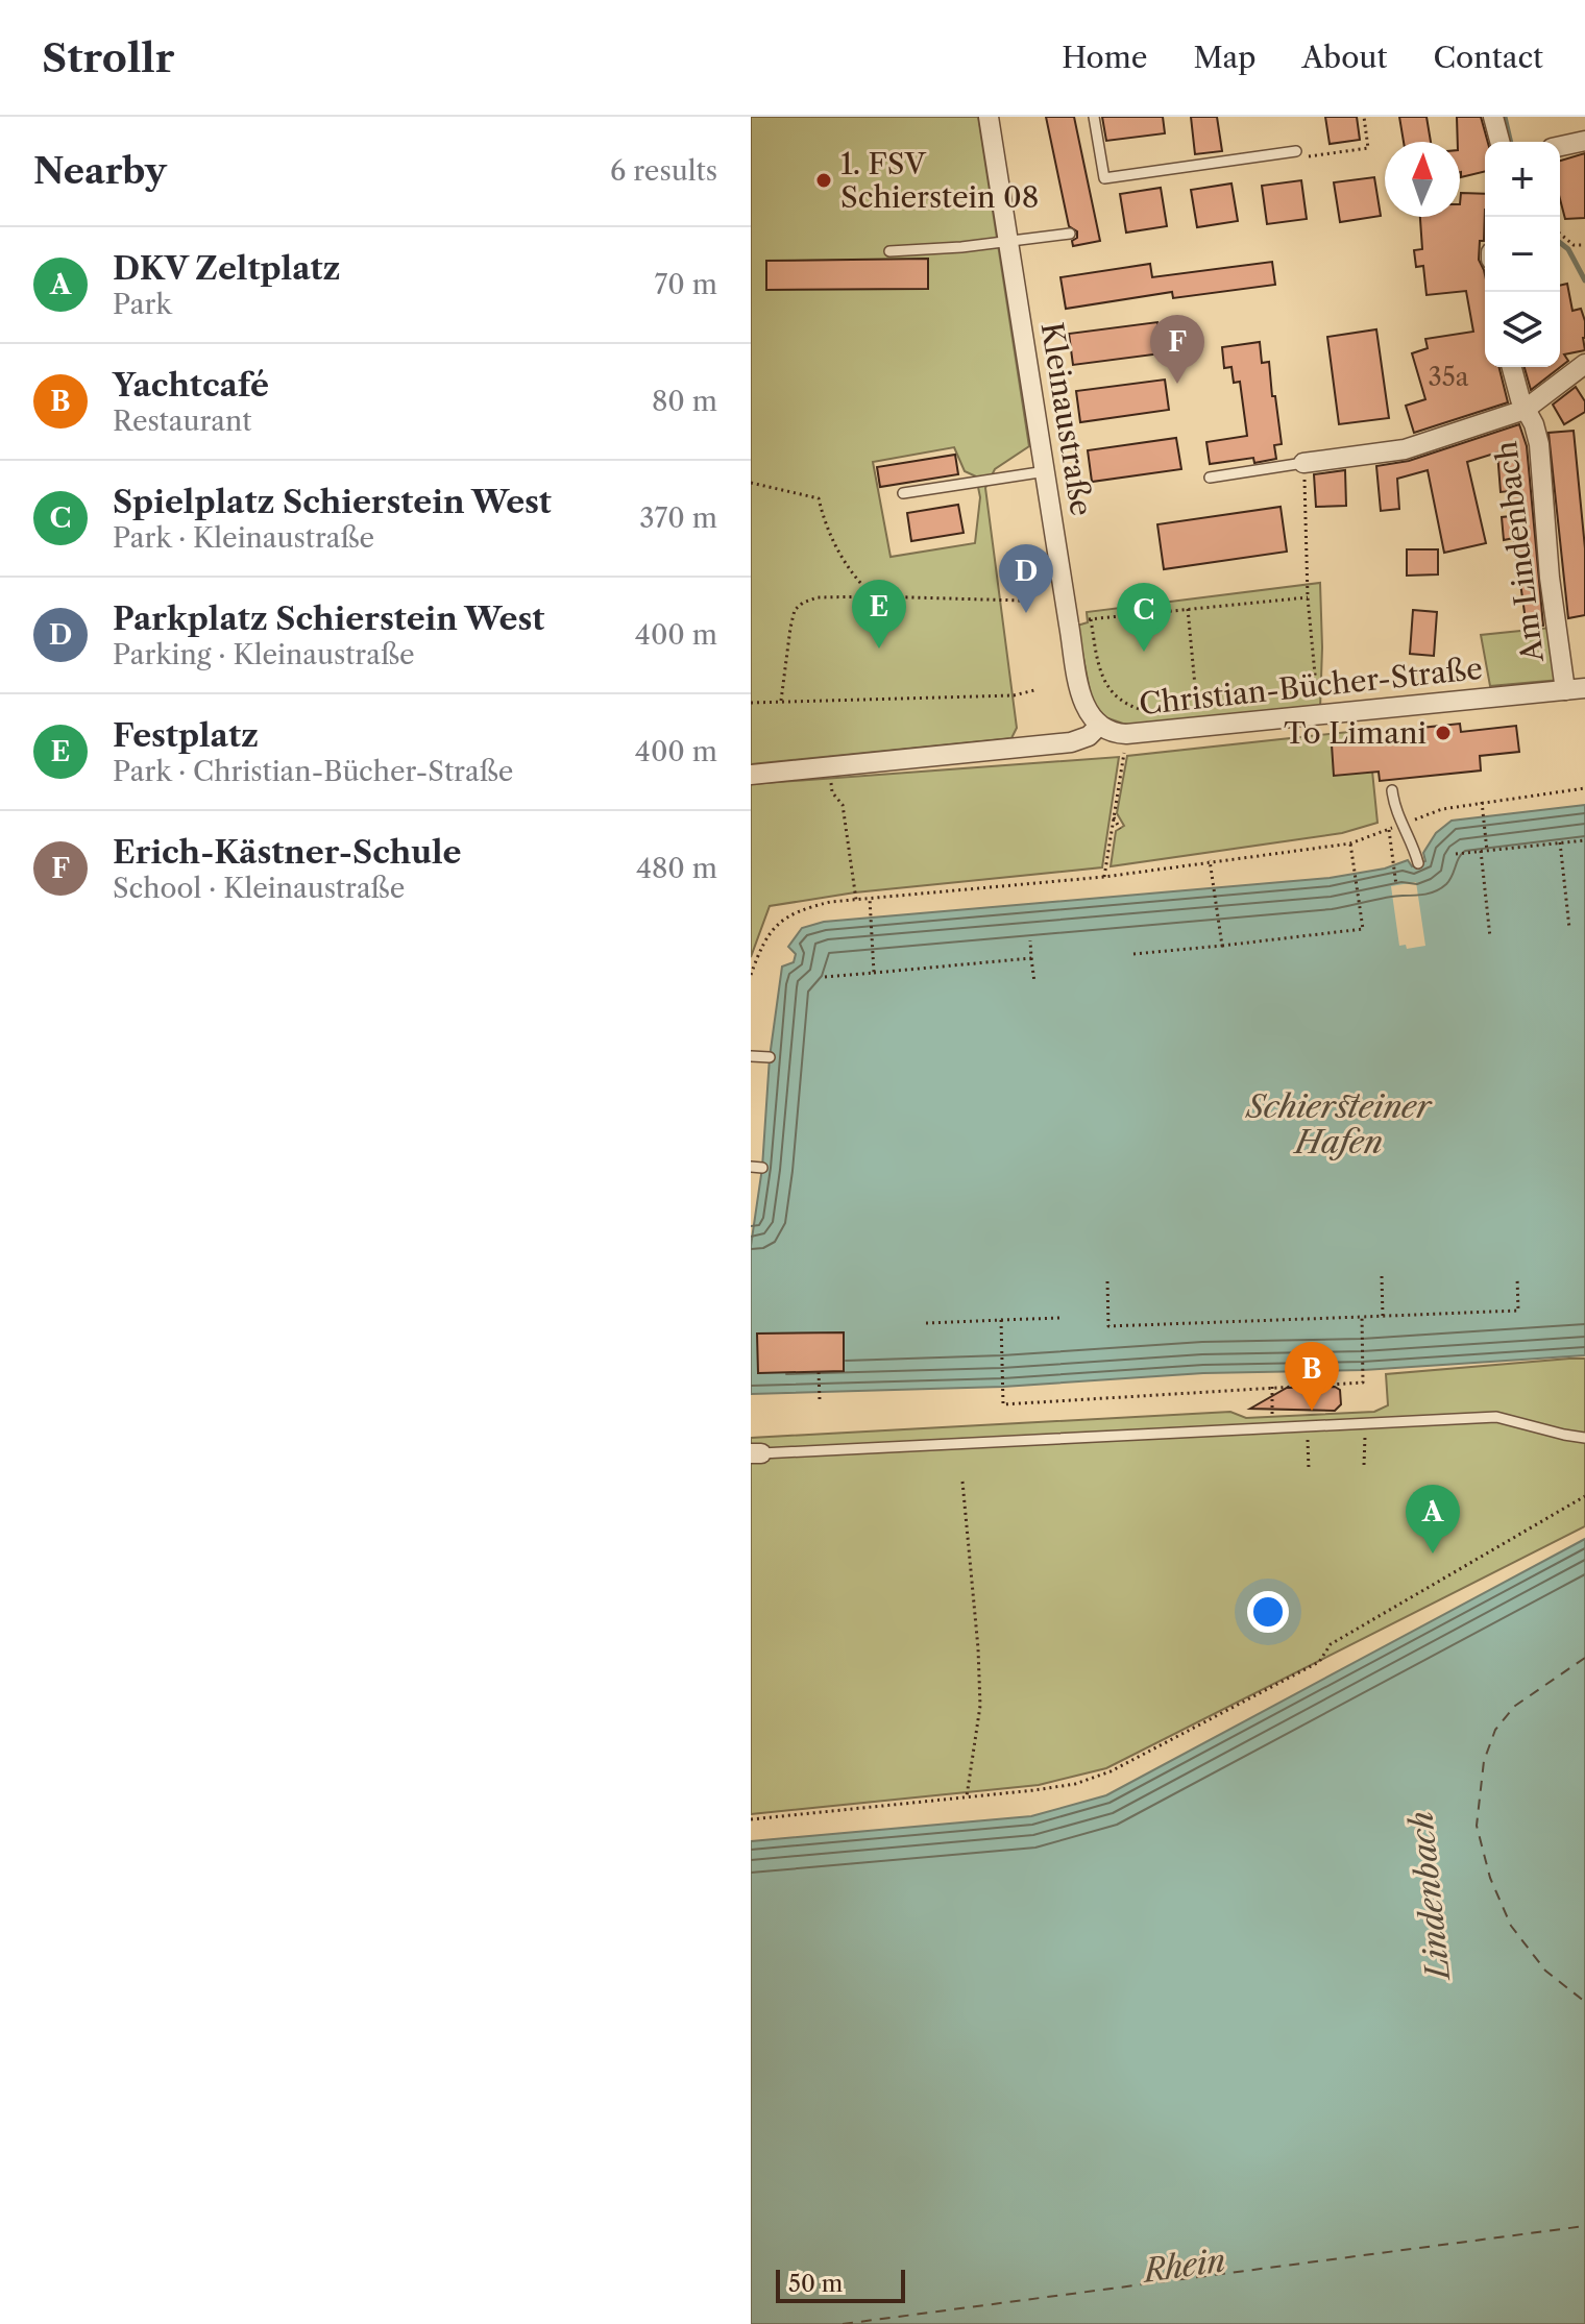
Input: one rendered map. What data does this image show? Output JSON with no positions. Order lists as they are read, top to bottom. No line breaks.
{"streets":{"street":["Kleinaustraße","Am Lindenbach","Christian-Bücher-Straße"]},"crossings":[["Kleinaustraße","Christian-Bücher-Straße"],["Am Lindenbach","Christian-Bücher-Straße"]],"water":["Schiersteiner Hafen","Lindenbach","Rhein"],"places":["1. FSV Schierstein 08","To Limani"],"house_numbers":["35a"],"scale_bar":"50 m","north":"top","page":{"header":"Strollr","nav":["Home","Map","About","Contact"],"heading":["Nearby","6 results"],"map_buttons":["+","−"],"list":[{"mark":"A","name":"DKV Zeltplatz","note":"Park","value":"70 m"},{"mark":"B","name":"Yachtcafé","note":"Restaurant","value":"80 m"},{"mark":"C","name":"Spielplatz Schierstein West","note":"Park · Kleinaustraße","value":"370 m"},{"mark":"D","name":"Parkplatz Schierstein West","note":"Parking · Kleinaustraße","value":"400 m"},{"mark":"E","name":"Festplatz","note":"Park · Christian-Bücher-Straße","value":"400 m"},{"mark":"F","name":"Erich-Kästner-Schule","note":"School · Kleinaustraße","value":"480 m"}],"pins":["F","D","E","C","B","A"],"scale":"50 m"}}
